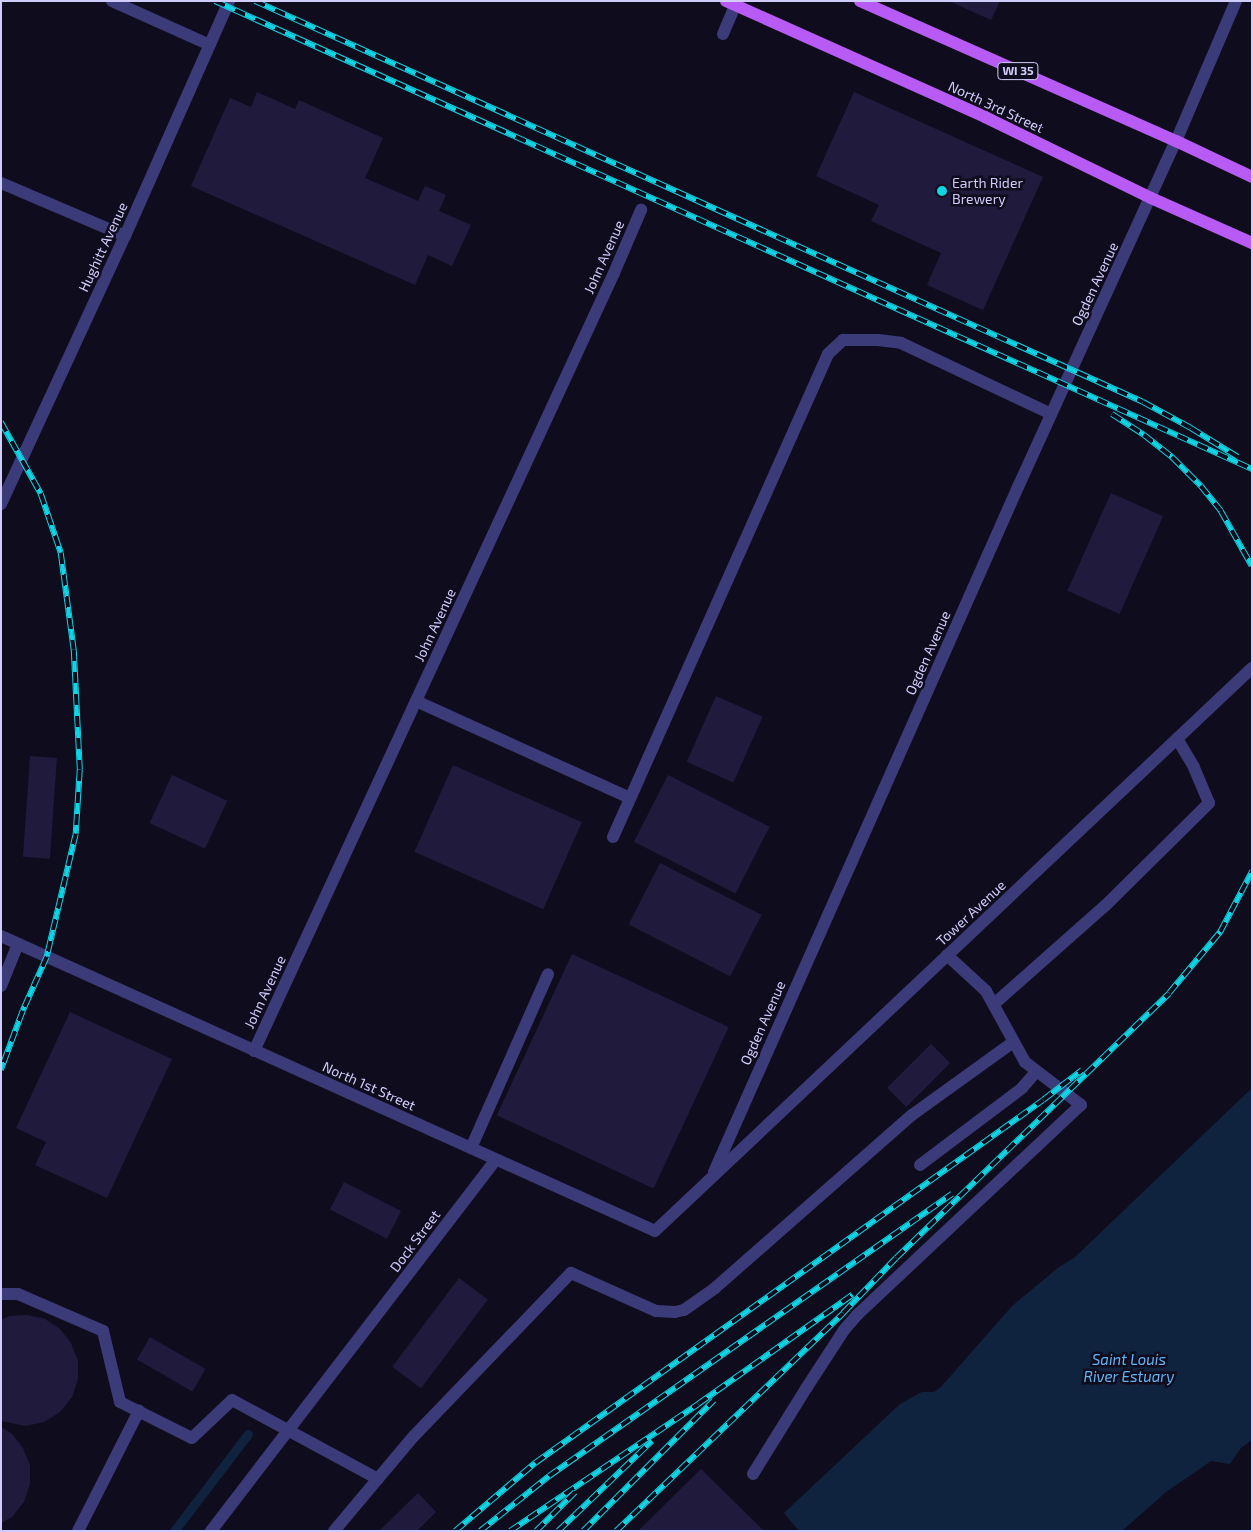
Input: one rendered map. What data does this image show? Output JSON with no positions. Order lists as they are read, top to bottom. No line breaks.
{"streets":{"main road":["WI 35","North 3rd Street"],"street":["Hughitt Avenue","John Avenue","Ogden Avenue","Tower Avenue","North 1st Street","Dock Street"]},"crossings":[["WI 35","Ogden Avenue"],["North 3rd Street","Ogden Avenue"],["John Avenue","North 1st Street"],["Ogden Avenue","Tower Avenue"],["Ogden Avenue","North 1st Street"],["Tower Avenue","North 1st Street"],["North 1st Street","Dock Street"]],"water":["Saint Louis River Estuary"],"places":["Earth Rider Brewery"]}
